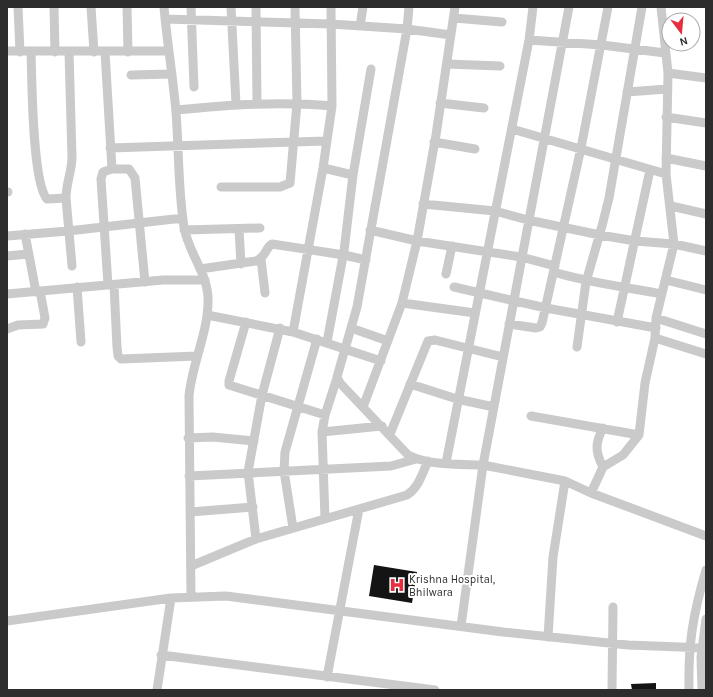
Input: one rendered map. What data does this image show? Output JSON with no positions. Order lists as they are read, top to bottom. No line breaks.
{"places":{"hospital":["Krishna Hospital, Bhilwara"]},"north":"bottom"}
